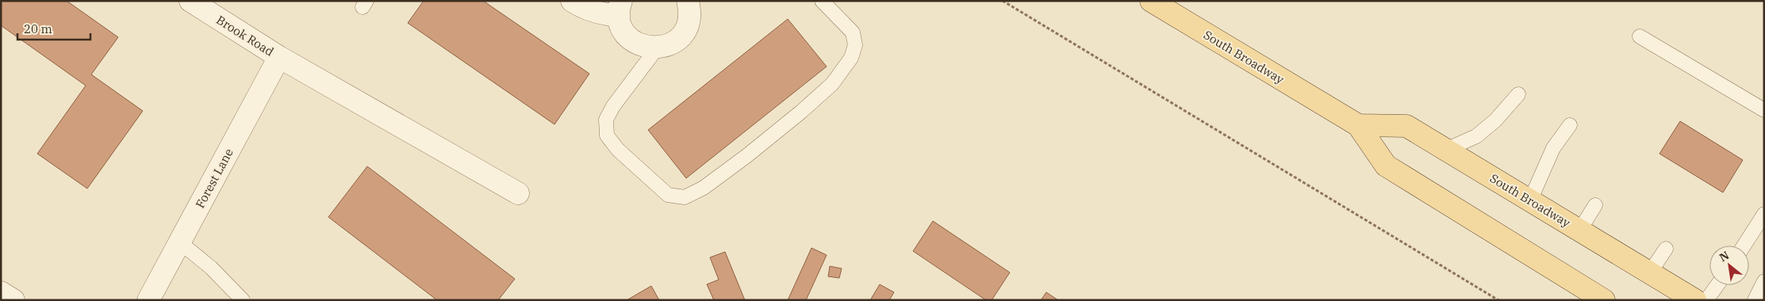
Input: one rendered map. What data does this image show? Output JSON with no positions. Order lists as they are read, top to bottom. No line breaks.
{"streets":{"main road":["South Broadway"],"street":["Brook Road","Forest Lane"]},"crossings":[["Brook Road","Forest Lane"]],"scale_bar":"20 m","north":"top left"}
